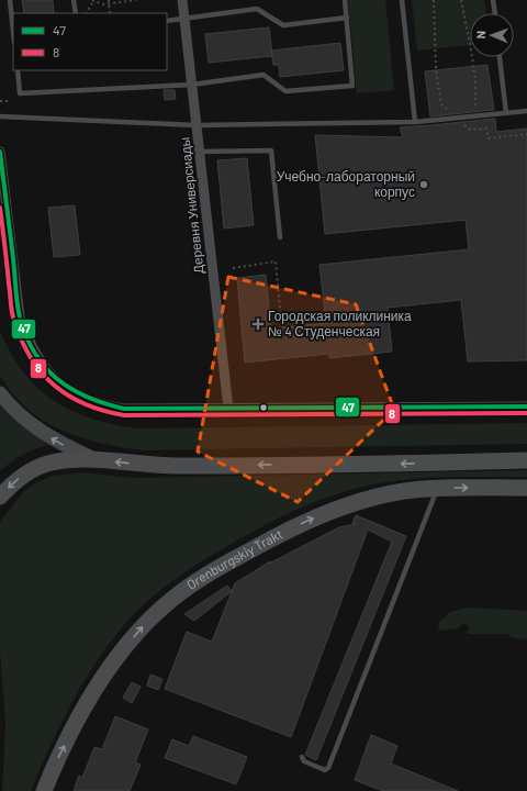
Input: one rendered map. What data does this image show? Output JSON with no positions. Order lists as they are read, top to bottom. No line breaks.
{"streets":{"main road":["Orenburgskiy Trakt"],"street":["Деревня Универсиады"]},"one_way":["Orenburgskiy Trakt"],"places":{"other":["Учебно-лабораторный корпус"],"health":["Городская поликлиника № 4 Студенческая"]},"lines":["transit line 47","transit line 8"],"legend":["47","8"],"north":"left"}
